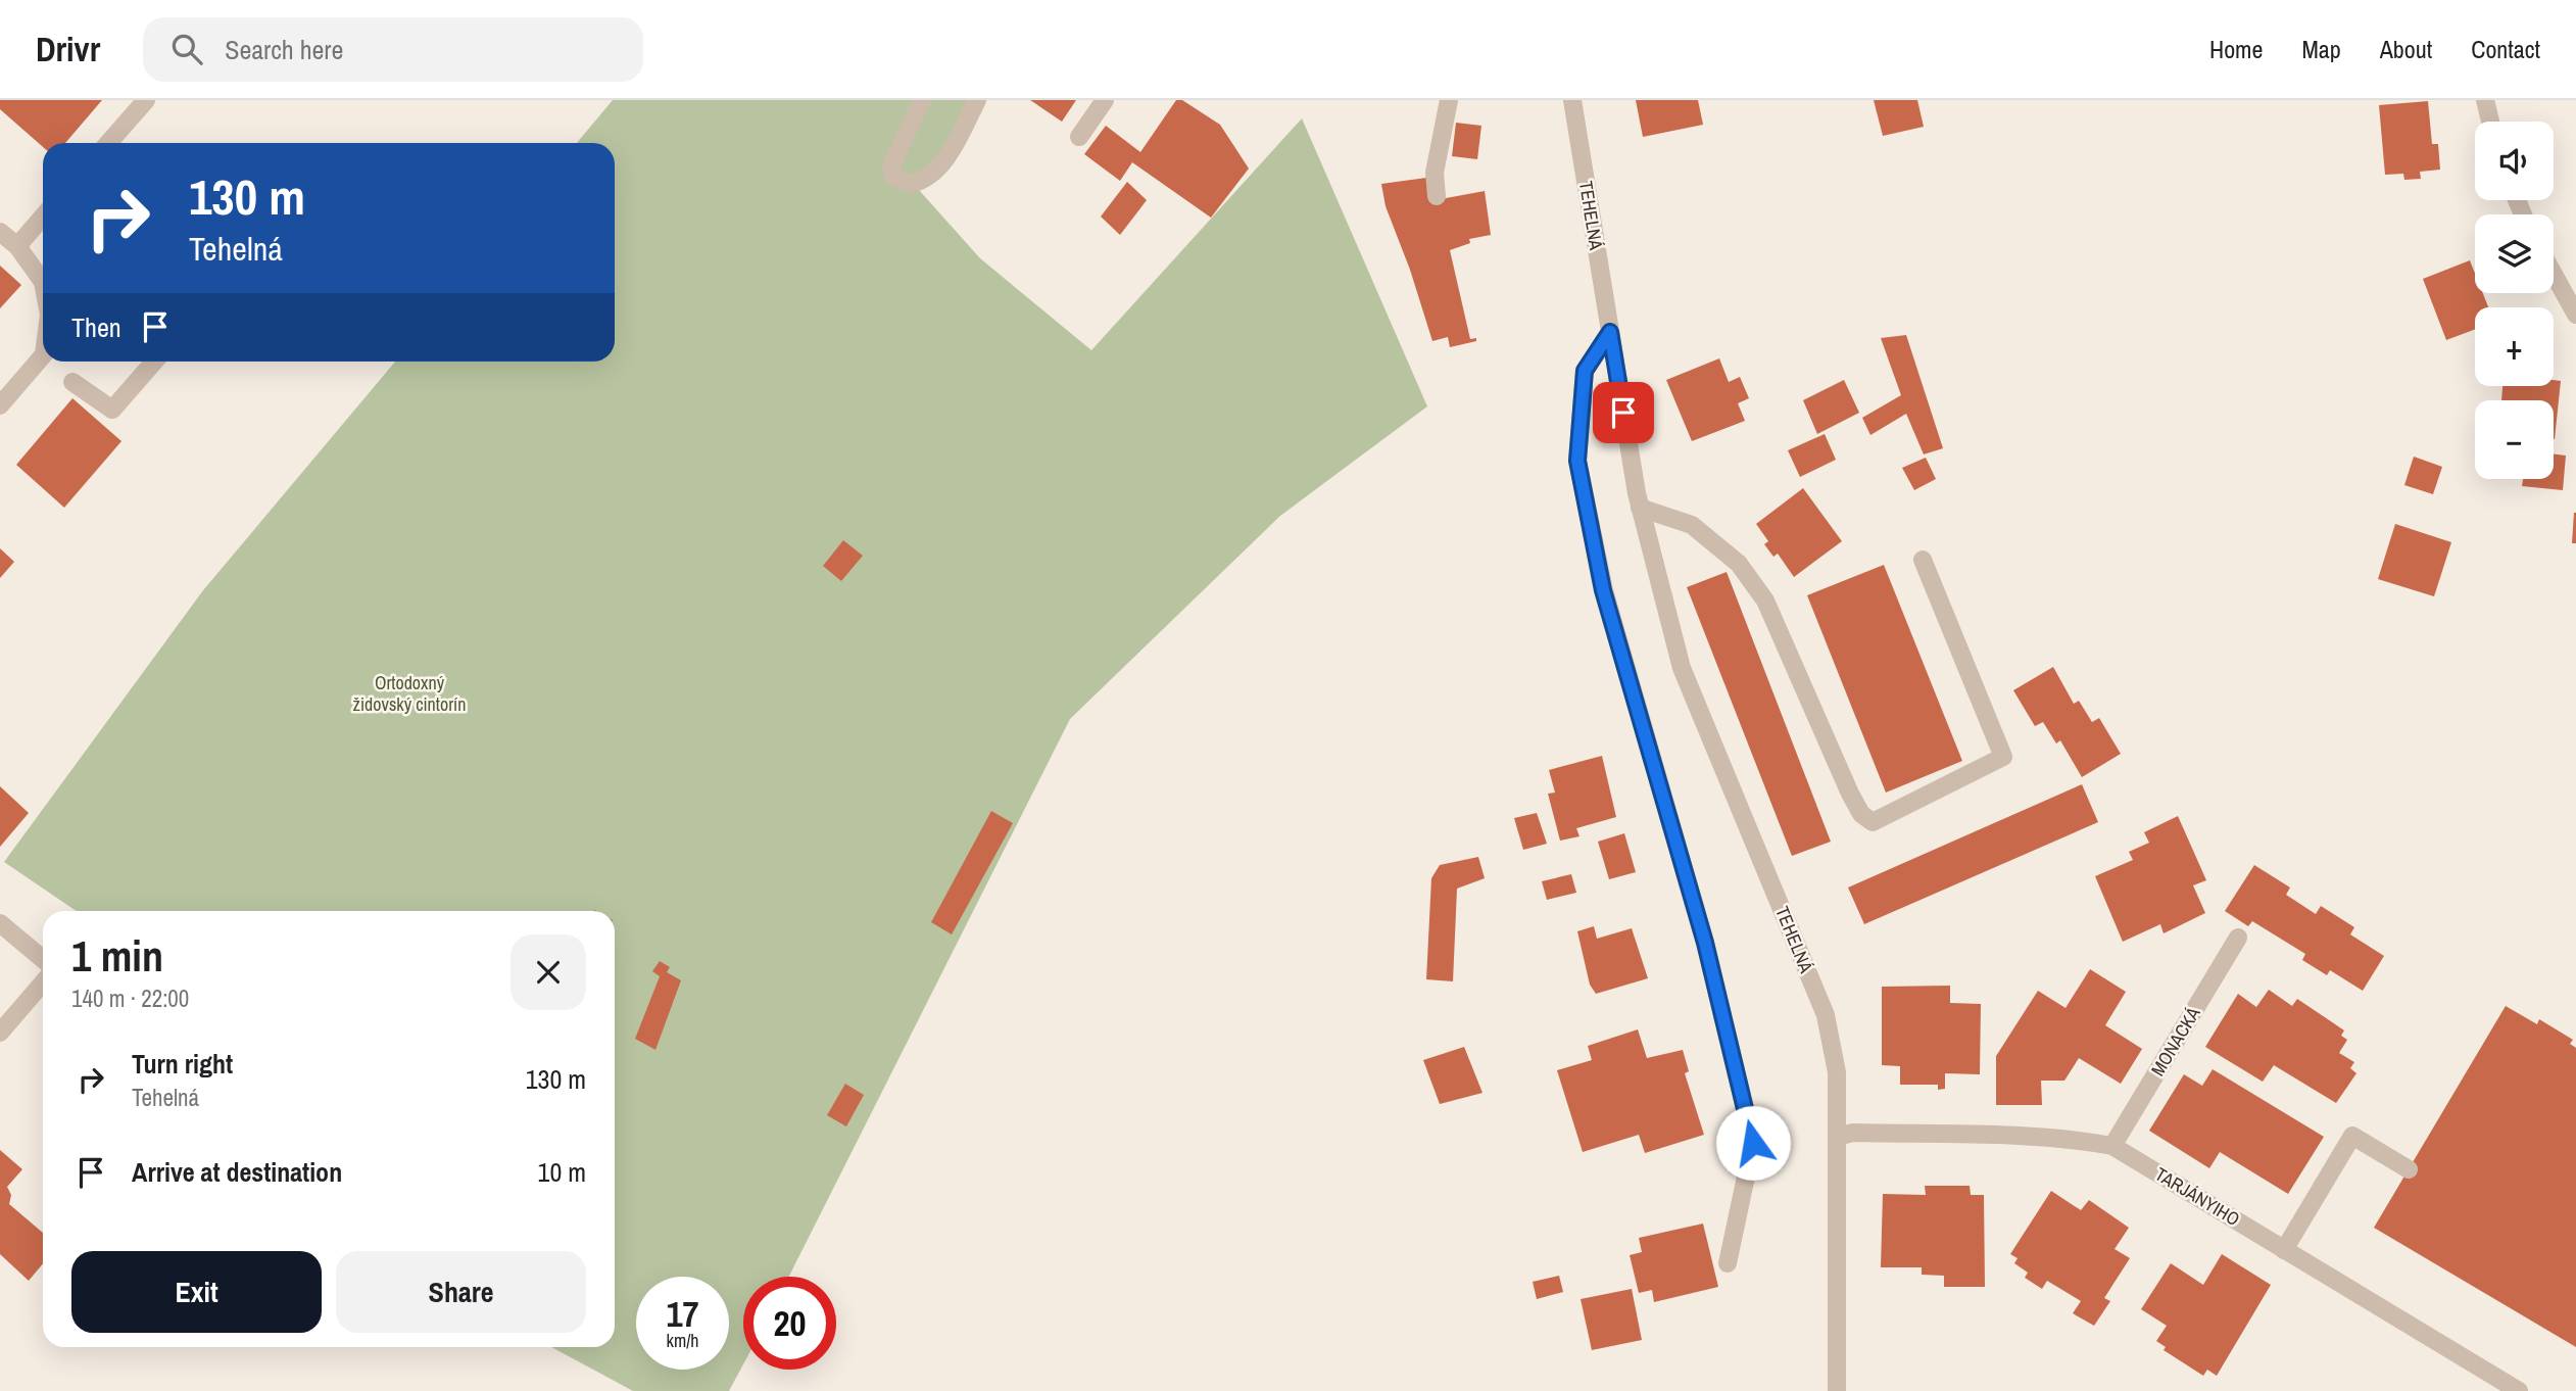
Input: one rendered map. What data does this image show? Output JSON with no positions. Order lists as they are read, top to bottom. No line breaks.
{"streets":{"street":["TEHELNÁ","MONACKÁ","TARJÁNYIHO"]},"crossings":[["TEHELNÁ","TARJÁNYIHO"],["MONACKÁ","TARJÁNYIHO"]],"parks":["Ortodoxný židovský cintorín"],"page":{"header":"Drivr","search":"Search here","nav":["Home","Map","About","Contact"],"map_buttons":["+","−"],"turn":["130 m","Tehelná"],"then":"Then","heading":["1 min","140 m · 22:00"],"list":[{"name":"Turn right","note":"Tehelná","value":"130 m"},{"name":"Arrive at destination","value":"10 m"}],"buttons":["Exit","Share"],"speed":"17 km/h","limit":"20"}}
